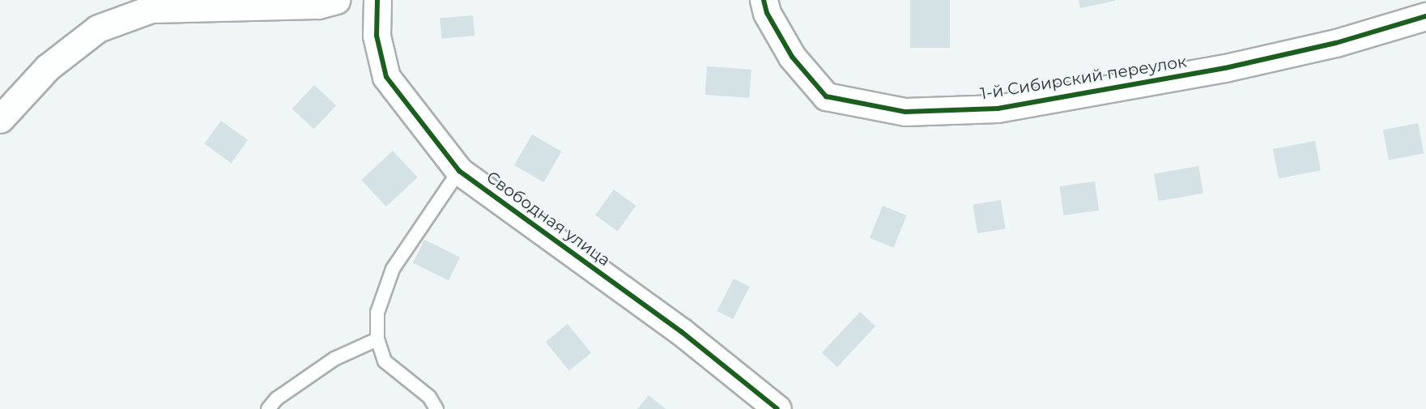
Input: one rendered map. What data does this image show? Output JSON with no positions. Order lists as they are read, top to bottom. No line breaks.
{"streets":{"street":["1-й Сибирский переулок","Свободная улица"]}}
